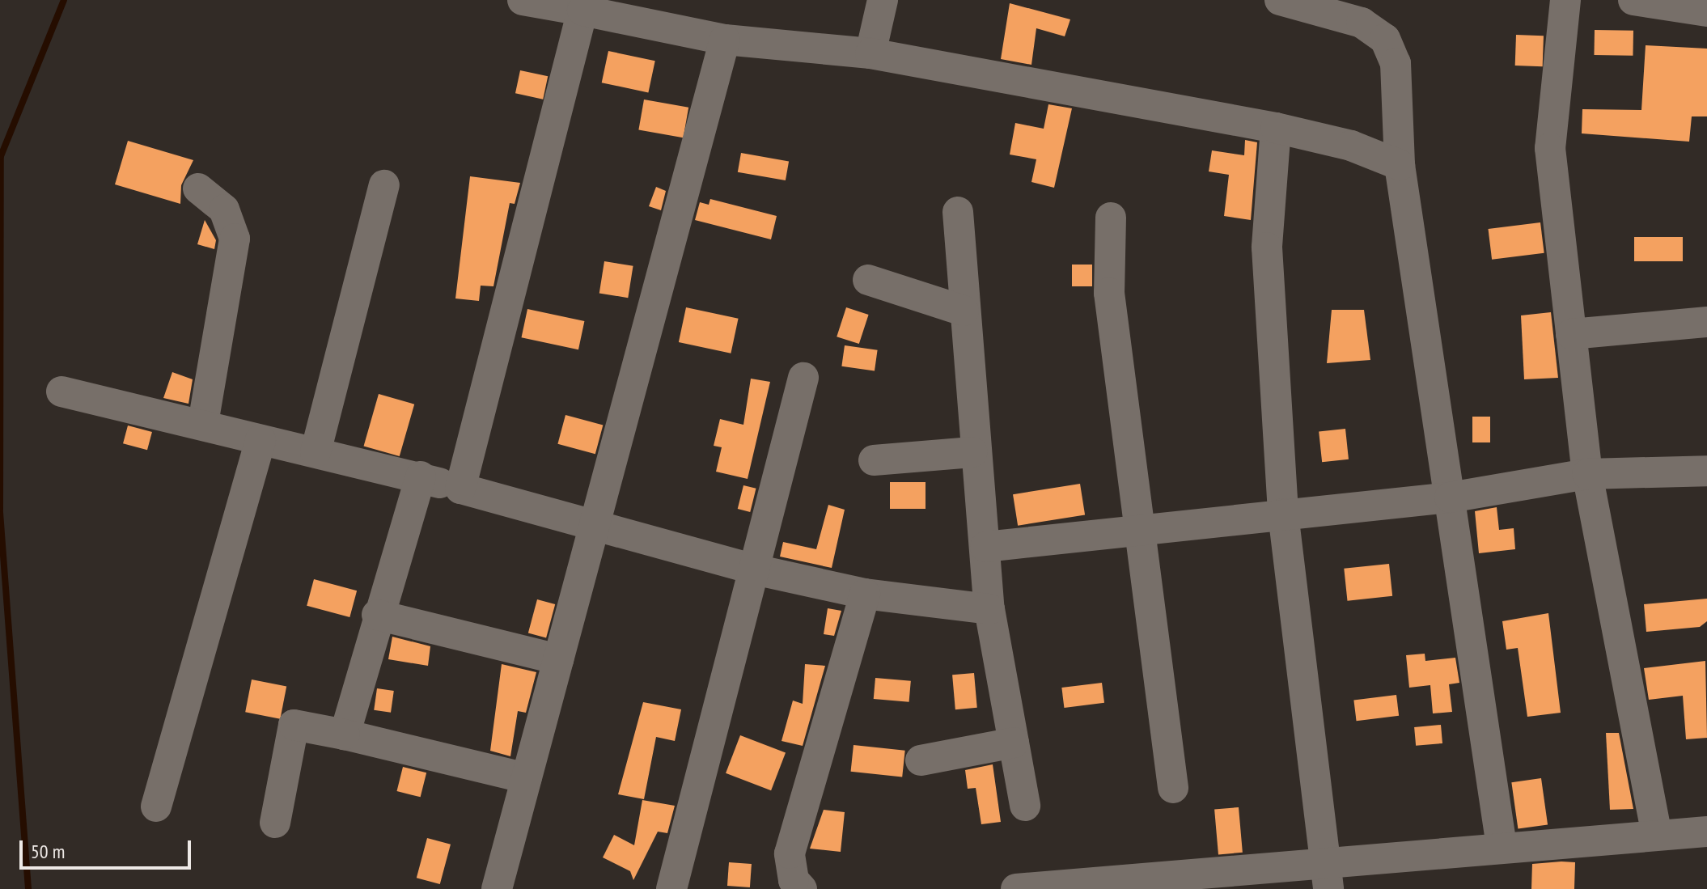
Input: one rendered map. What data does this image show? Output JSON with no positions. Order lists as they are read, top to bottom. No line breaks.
{"scale_bar":"50 m"}
